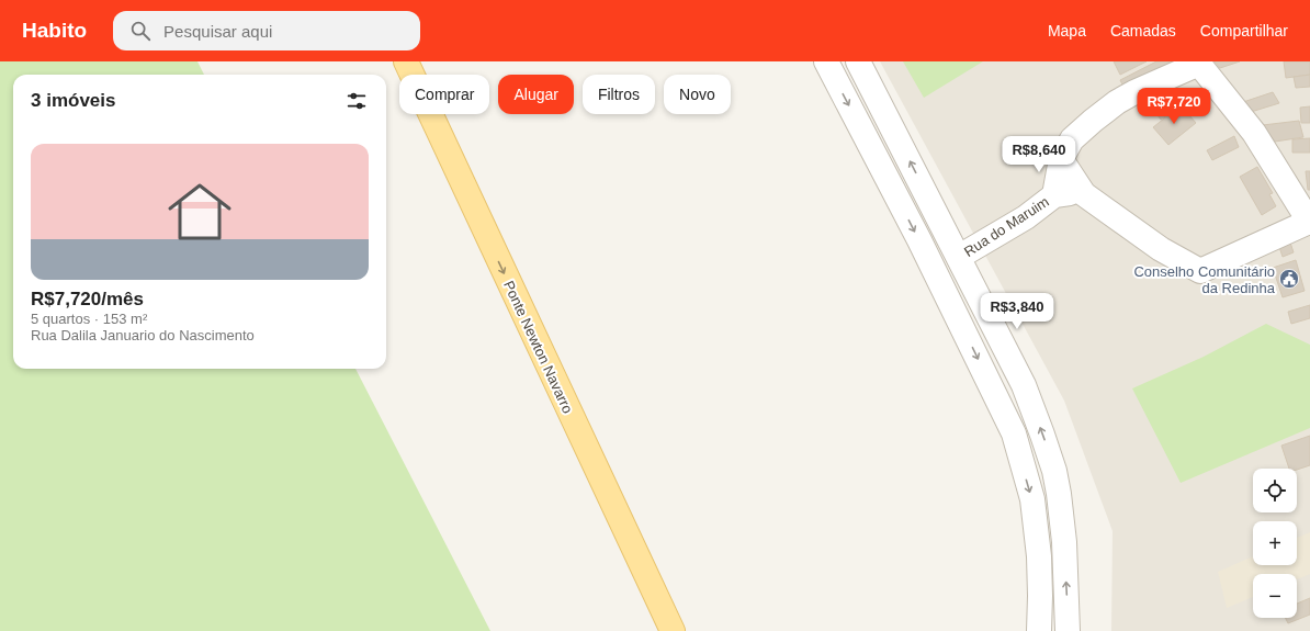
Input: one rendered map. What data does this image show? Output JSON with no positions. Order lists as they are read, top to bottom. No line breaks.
{"streets":{"main road":["Ponte Newton Navarro"],"street":["Rua do Maruim"]},"places":{"public building":["Conselho Comunitário da Redinha"]},"page":{"header":"Habito","search":"Pesquisar aqui","nav":["Mapa","Camadas","Compartilhar"],"chip":["Comprar","Alugar","Filtros","Novo"],"heading":"3 imóveis","price":["R$7,720","R$8,640","R$3,840"],"list":[{"name":"R$7,720/mês","note":"5 quartos · 153 m² · Rua Dalila Januario do Nascimento"}],"map_buttons":["+","−"]}}
